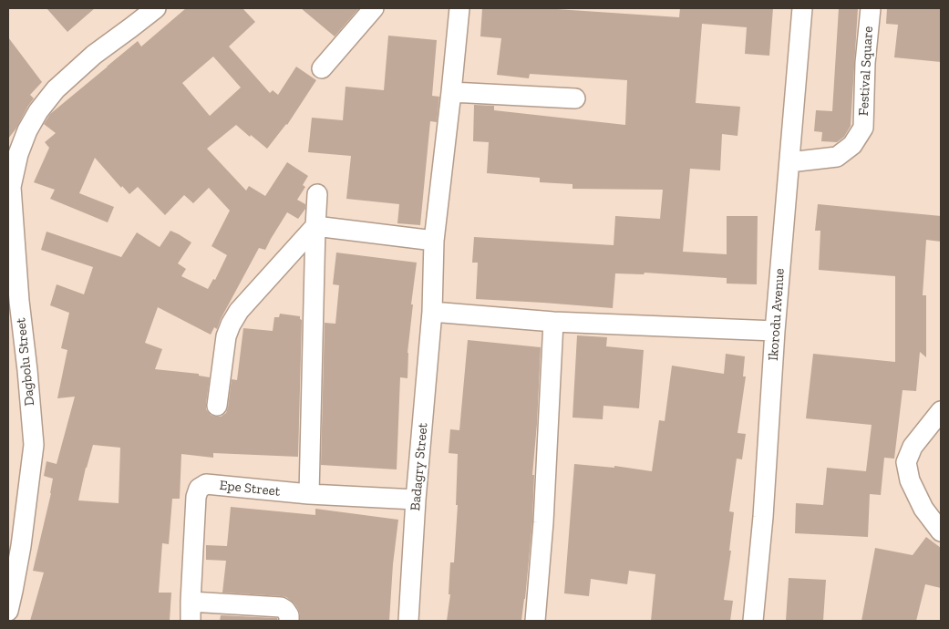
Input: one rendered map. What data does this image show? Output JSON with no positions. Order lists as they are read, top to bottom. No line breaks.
{"streets":{"street":["Festival Square","Ikorodu Avenue","Dagbolu Street","Badagry Street","Epe Street"]},"crossings":[["Festival Square","Ikorodu Avenue"],["Badagry Street","Epe Street"]]}
